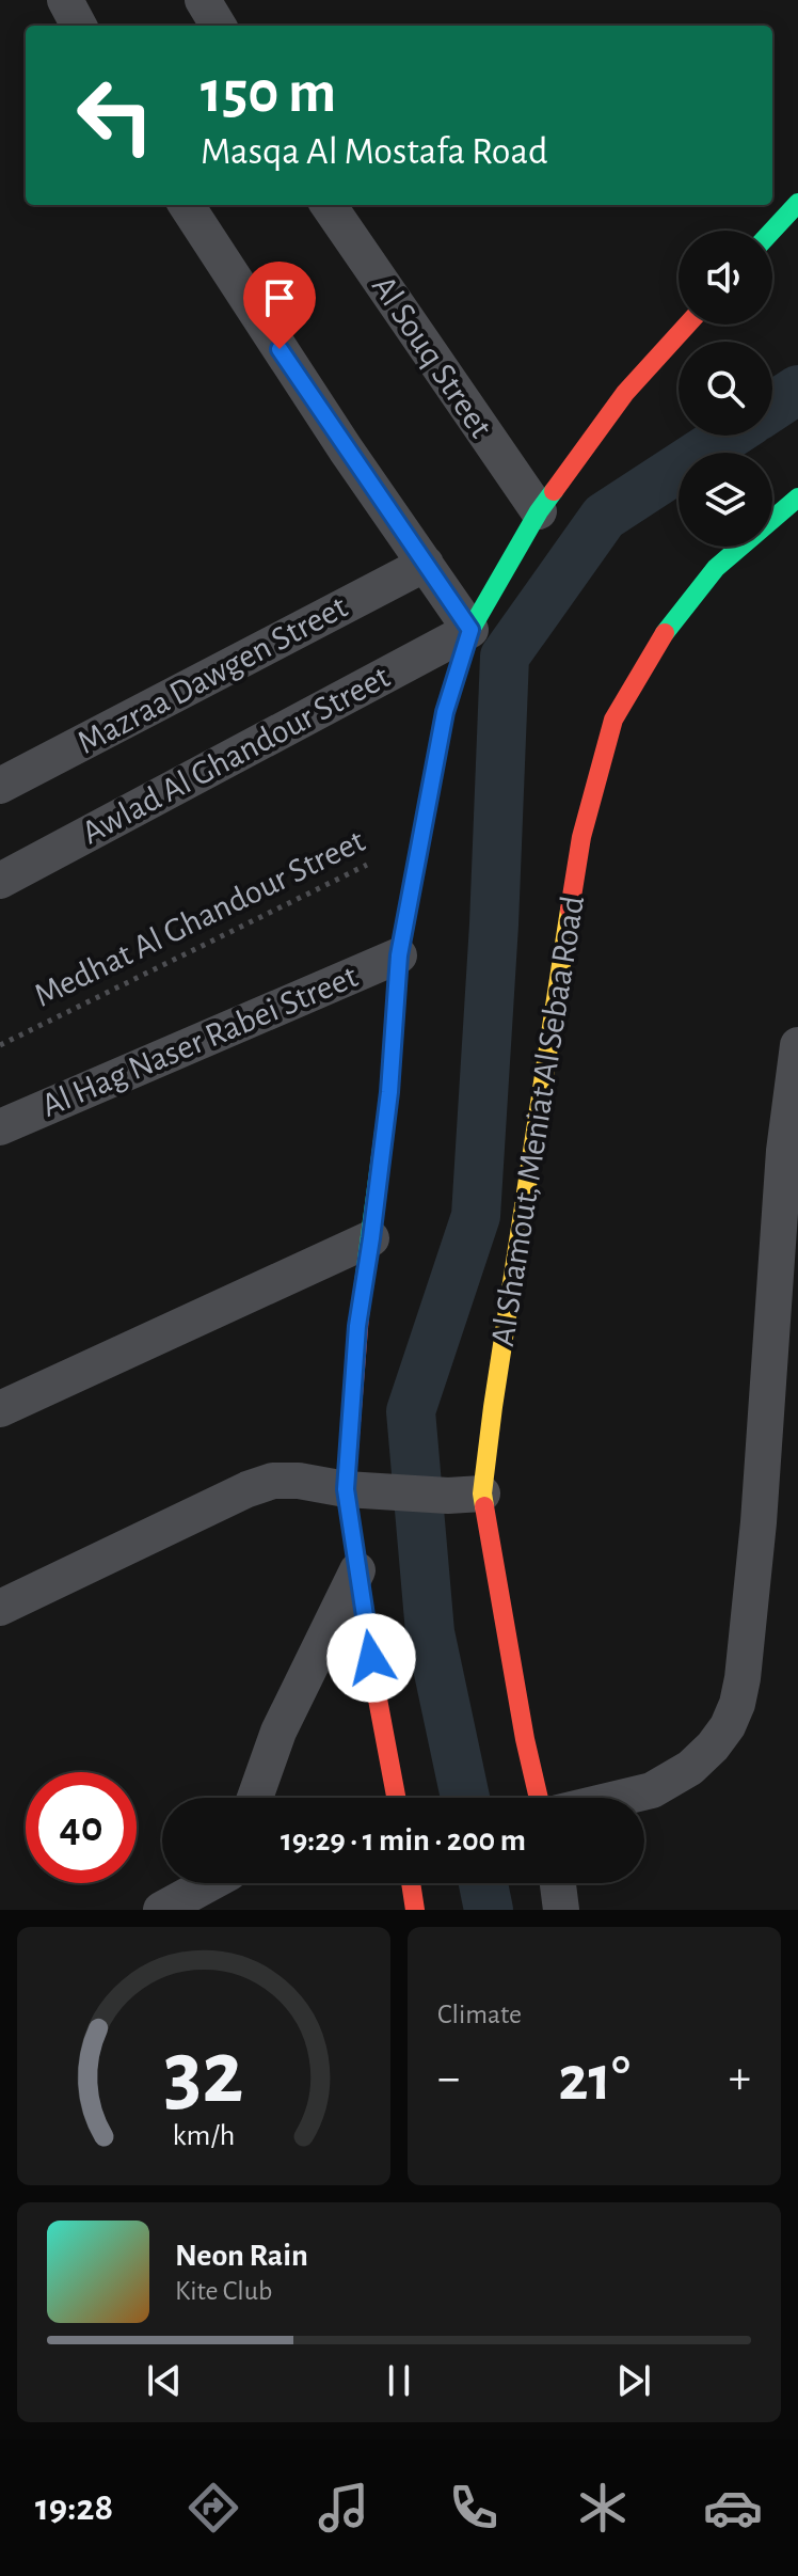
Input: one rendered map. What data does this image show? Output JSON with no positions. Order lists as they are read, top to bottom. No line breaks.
{"streets":{"street":["Al Souq Street","Mazraa Dawgen Street","Awlad Al Ghandour Street","Al Hag Naser Rabei Street","Al Shamout, Meniat Al Sebaa Road"],"path":["Medhat Al Ghandour Street"]},"page":{"turn":["150 m","Masqa Al Mostafa Road"],"limit":"40","trip":"19:29 · 1 min · 200 m","tile":"Climate","heat":["−","21°","+"],"song":["Neon Rain","Kite Club"],"tabs":"19:28","gauge":["32","km/h"]}}
